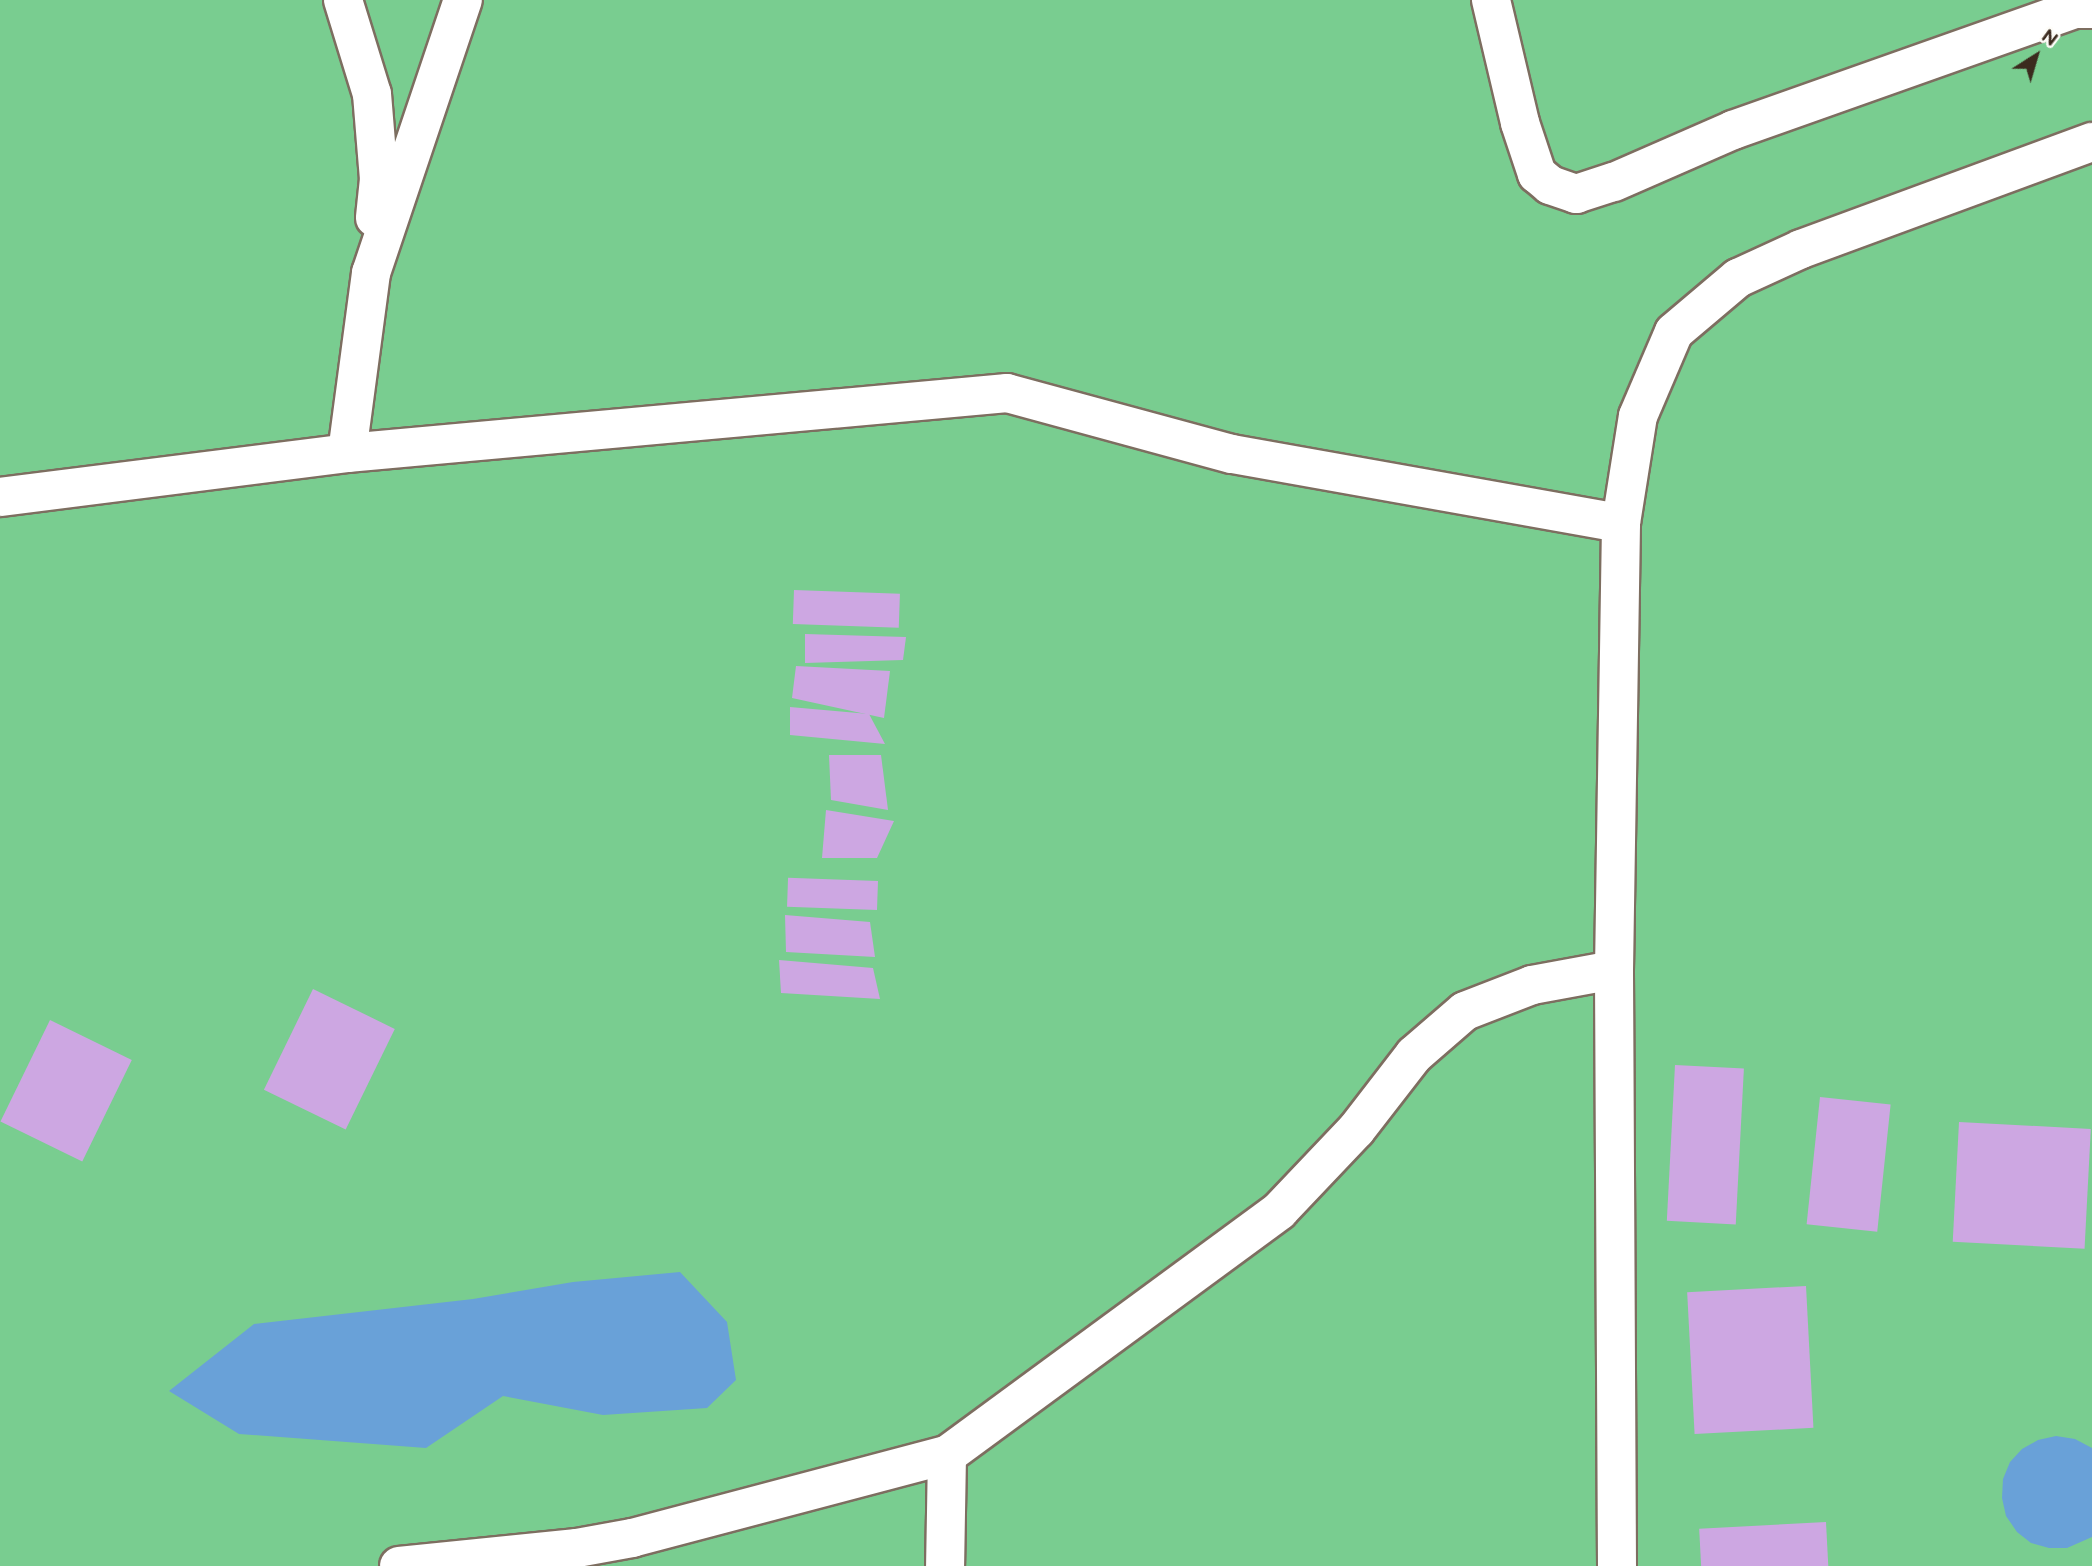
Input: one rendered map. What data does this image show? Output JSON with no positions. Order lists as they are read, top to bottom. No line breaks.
{"north":"top right"}
